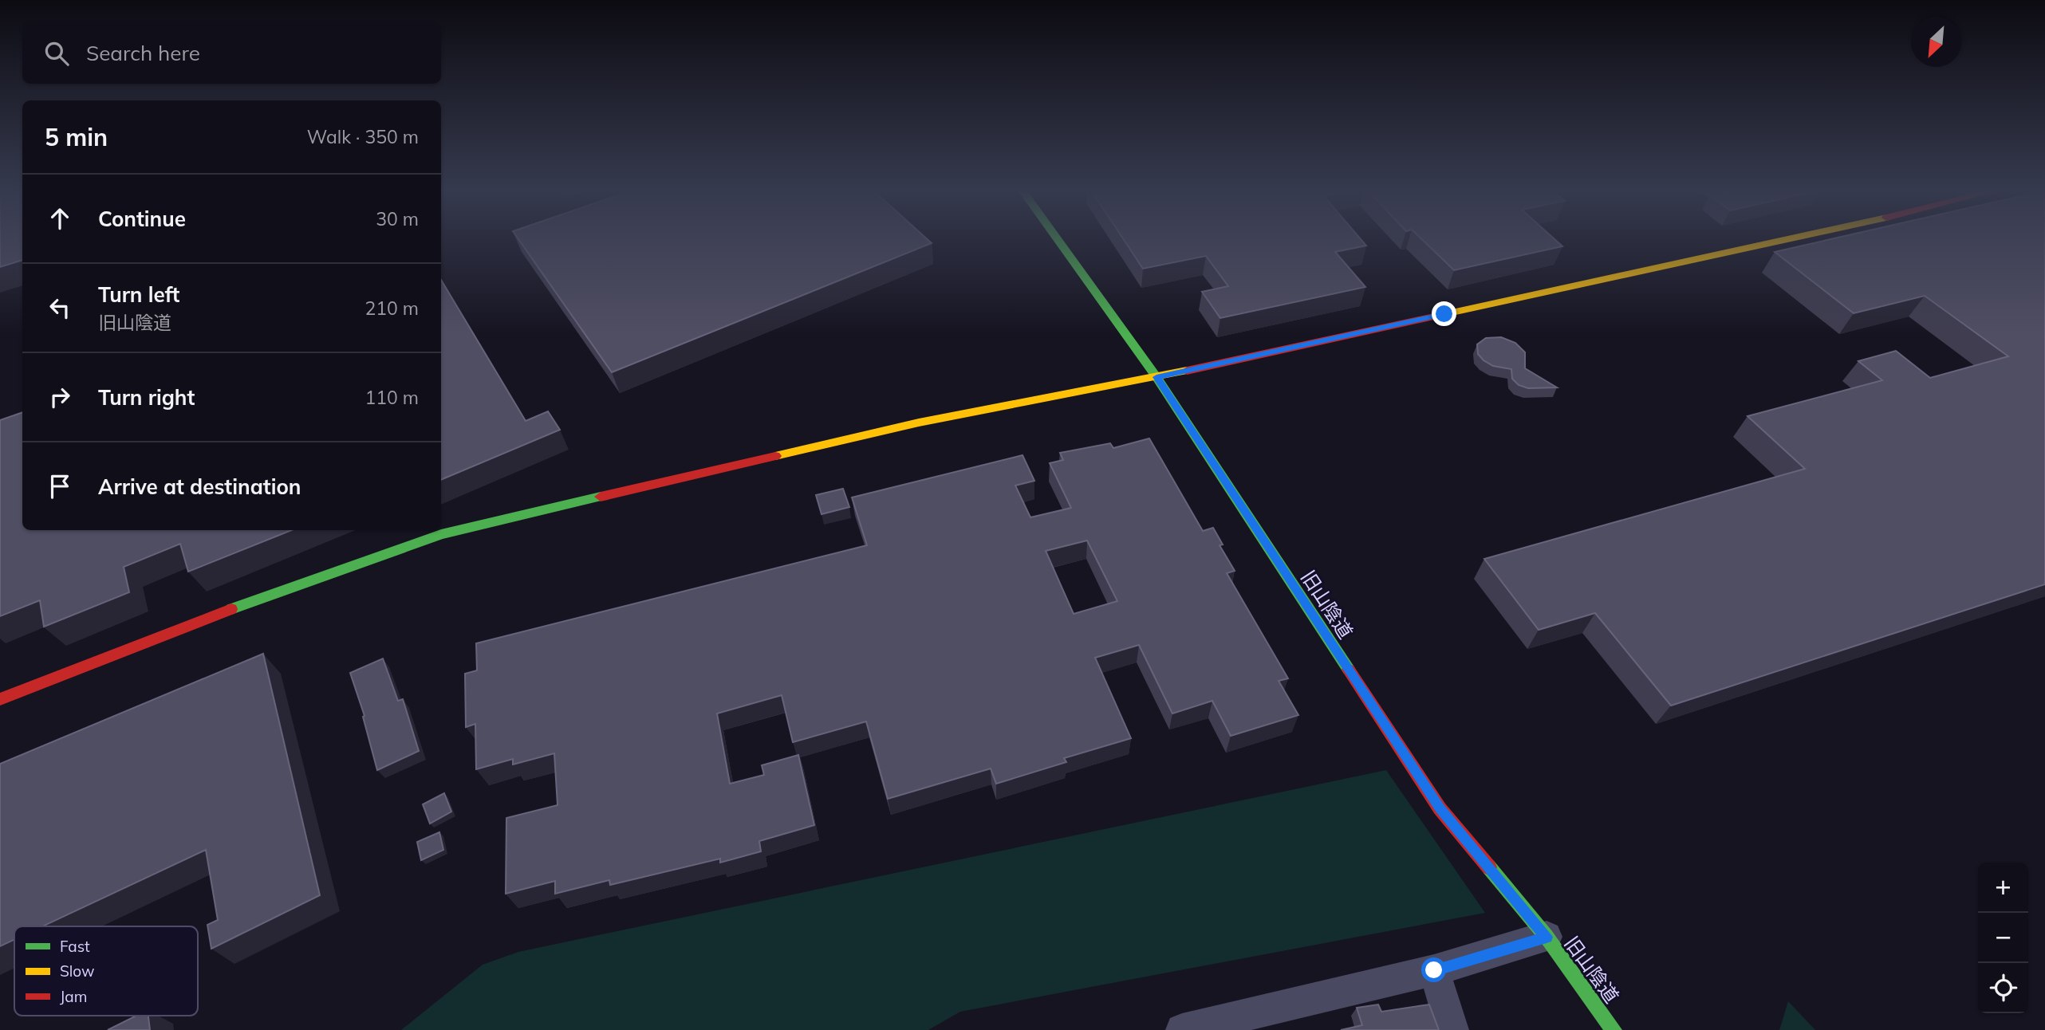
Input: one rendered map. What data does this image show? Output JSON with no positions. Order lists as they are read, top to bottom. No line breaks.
{"streets":{"street":["旧山陰道"]},"legend":["Fast","Slow","Jam"],"north":"bottom left","page":{"search":"Search here","heading":["5 min","Walk · 350 m"],"list":[["Continue","30 m"],["Turn left","旧山陰道","210 m"],["Turn right","110 m"],"Arrive at destination"],"map_buttons":["+","−"]}}
